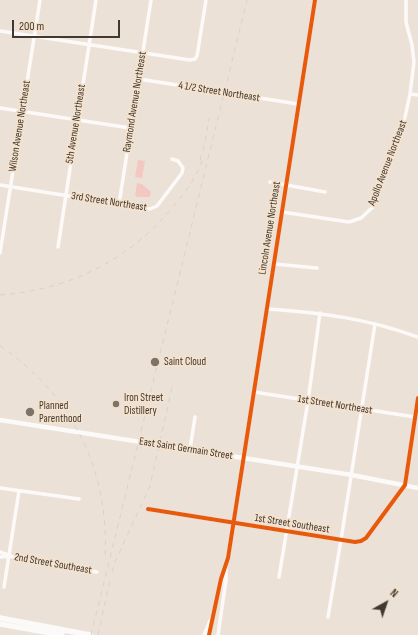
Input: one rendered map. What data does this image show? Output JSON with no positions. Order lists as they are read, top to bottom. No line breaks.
{"streets":{"main road":["East Saint Germain Street"],"street":["4 1/2 Street Northeast","Raymond Avenue Northeast","5th Avenue Northeast","Wilson Avenue Northeast","Apollo Avenue Northeast","3rd Street Northeast","Lincoln Avenue Northeast","1st Street Northeast","1st Street Southeast","2nd Street Southeast"]},"crossings":[["4 1/2 Street Northeast","Raymond Avenue Northeast"],["4 1/2 Street Northeast","Lincoln Avenue Northeast"],["Raymond Avenue Northeast","3rd Street Northeast"],["5th Avenue Northeast","3rd Street Northeast"],["Wilson Avenue Northeast","3rd Street Northeast"],["Apollo Avenue Northeast","Lincoln Avenue Northeast"],["Lincoln Avenue Northeast","1st Street Northeast"],["Lincoln Avenue Northeast","East Saint Germain Street"],["Lincoln Avenue Northeast","1st Street Southeast"],["East Saint Germain Street","1st Street Southeast"]],"places":["Saint Cloud","Iron Street Distillery","Planned Parenthood"],"scale_bar":"200 m","north":"top right"}
